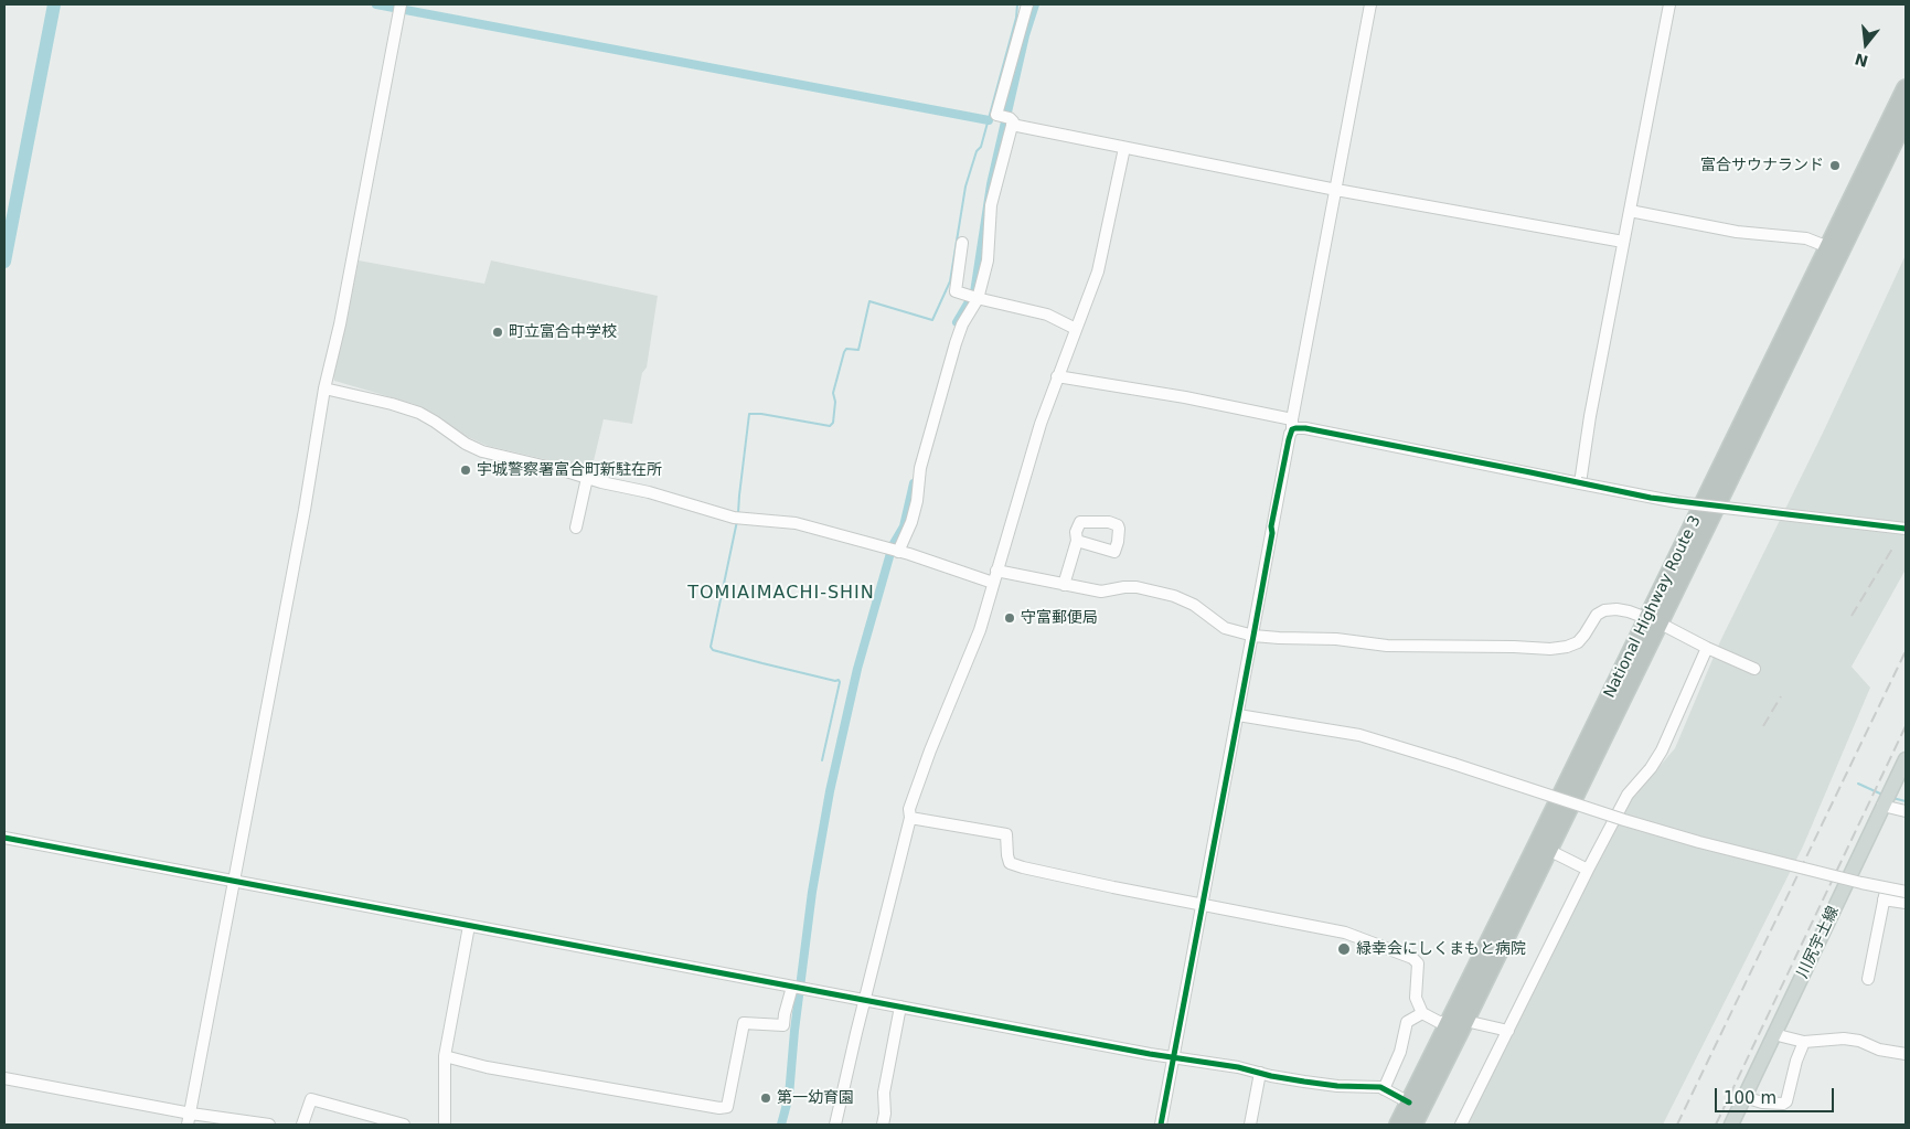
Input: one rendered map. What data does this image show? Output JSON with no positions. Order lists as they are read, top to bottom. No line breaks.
{"streets":{"highway":["National Highway Route 3"],"main road":["川尻宇土線"]},"districts":["TOMIAIMACHI-SHIN"],"places":["富合サウナランド","町立富合中学校","宇城警察署富合町新駐在所","守富郵便局","緑幸会にしくまもと病院","第一幼育園"],"scale_bar":"100 m","north":"bottom"}
